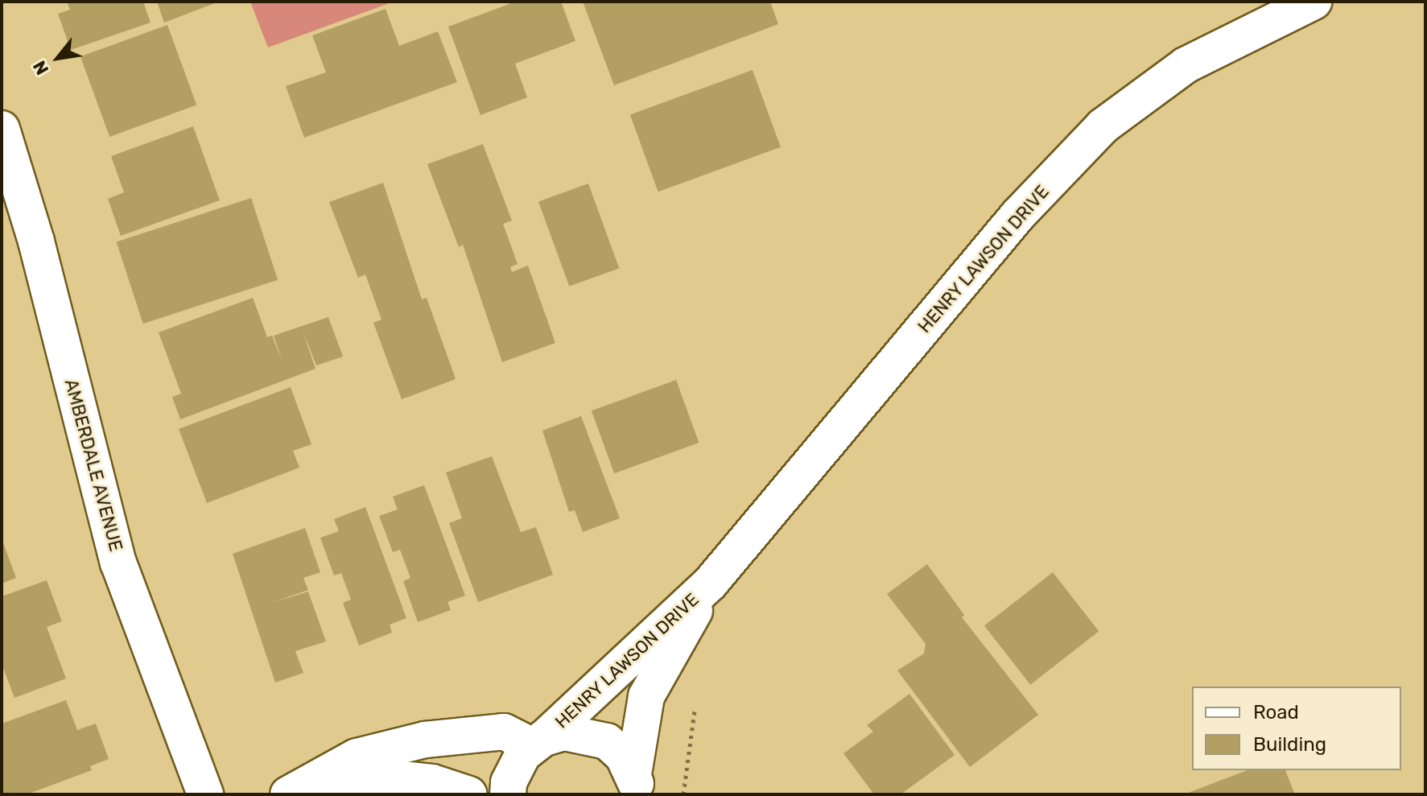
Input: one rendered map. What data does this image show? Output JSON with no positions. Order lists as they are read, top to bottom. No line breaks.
{"streets":{"main road":["HENRY LAWSON DRIVE","AMBERDALE AVENUE"]},"legend":["Road","Building"],"north":"bottom left"}
